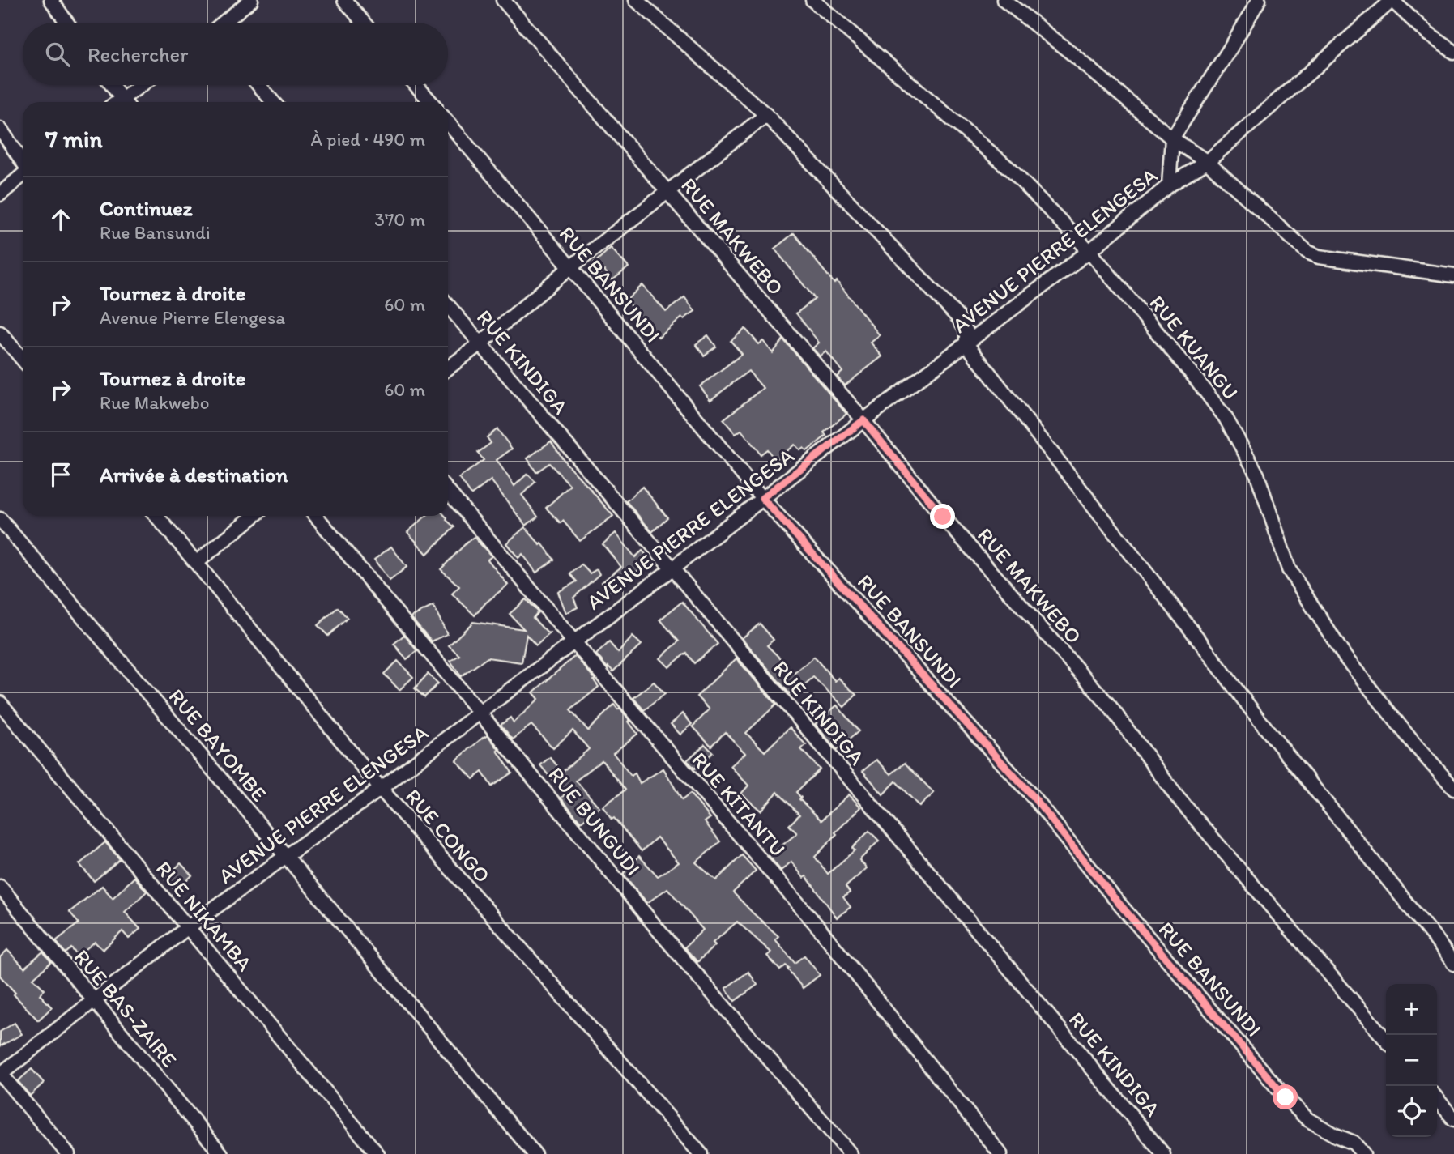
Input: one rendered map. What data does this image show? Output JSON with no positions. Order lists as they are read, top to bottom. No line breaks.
{"streets":{"street":["RUE MAKWEBO","AVENUE PIERRE ELENGESA","RUE BANSUNDI","RUE KUANGU","RUE KINDIGA","RUE BAYOMBE","RUE KITANTU","RUE BUNGUDI","RUE CONGO","RUE NIKAMBA","RUE BAS-ZAIRE"]},"crossings":[["RUE MAKWEBO","AVENUE PIERRE ELENGESA"],["AVENUE PIERRE ELENGESA","RUE BANSUNDI"],["AVENUE PIERRE ELENGESA","RUE KUANGU"],["AVENUE PIERRE ELENGESA","RUE KINDIGA"],["AVENUE PIERRE ELENGESA","RUE BAYOMBE"],["AVENUE PIERRE ELENGESA","RUE KITANTU"],["AVENUE PIERRE ELENGESA","RUE BUNGUDI"],["AVENUE PIERRE ELENGESA","RUE CONGO"],["AVENUE PIERRE ELENGESA","RUE NIKAMBA"],["AVENUE PIERRE ELENGESA","RUE BAS-ZAIRE"]],"page":{"search":"Rechercher","heading":["7 min","À pied · 490 m"],"list":[["Continuez","Rue Bansundi","370 m"],["Tournez à droite","Avenue Pierre Elengesa","60 m"],["Tournez à droite","Rue Makwebo","60 m"],"Arrivée à destination"],"map_buttons":["+","−"]}}
